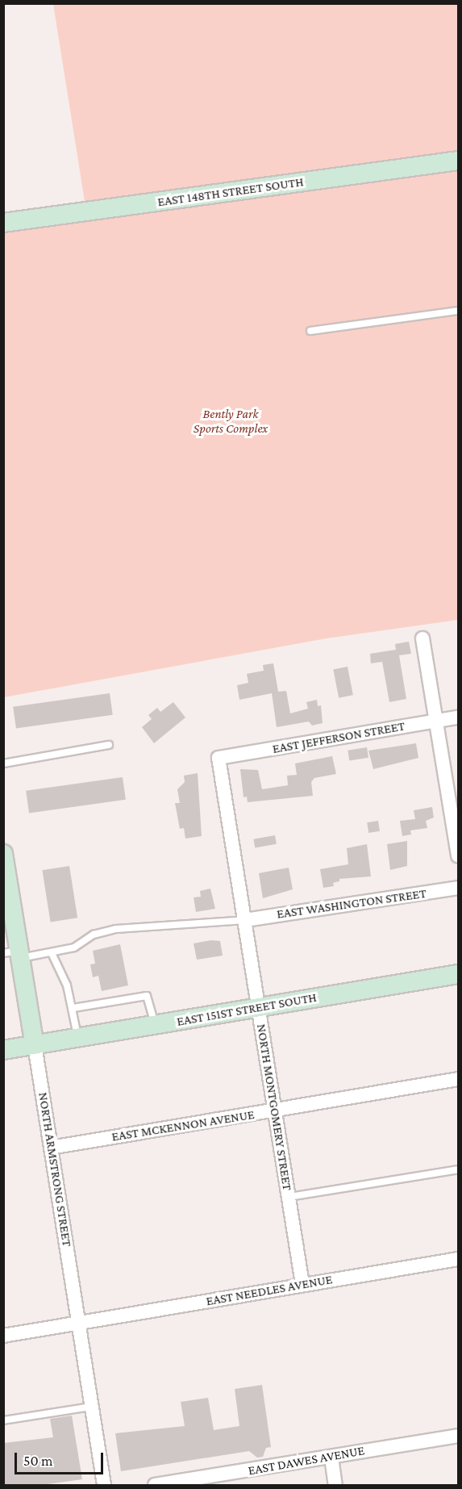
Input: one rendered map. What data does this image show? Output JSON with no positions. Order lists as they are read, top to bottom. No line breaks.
{"streets":{"street":["EAST 148TH STREET SOUTH","EAST JEFFERSON STREET","EAST WASHINGTON STREET","EAST 151ST STREET SOUTH","NORTH MONTGOMERY STREET","EAST MCKENNON AVENUE","NORTH ARMSTRONG STREET","EAST NEEDLES AVENUE","EAST DAWES AVENUE"]},"crossings":[["EAST JEFFERSON STREET","NORTH MONTGOMERY STREET"],["EAST WASHINGTON STREET","NORTH MONTGOMERY STREET"],["EAST 151ST STREET SOUTH","NORTH MONTGOMERY STREET"],["EAST 151ST STREET SOUTH","NORTH ARMSTRONG STREET"],["NORTH MONTGOMERY STREET","EAST MCKENNON AVENUE"],["NORTH MONTGOMERY STREET","EAST NEEDLES AVENUE"],["EAST MCKENNON AVENUE","NORTH ARMSTRONG STREET"],["NORTH ARMSTRONG STREET","EAST NEEDLES AVENUE"]],"parks":["Bently Park Sports Complex"],"scale_bar":"50 m"}
